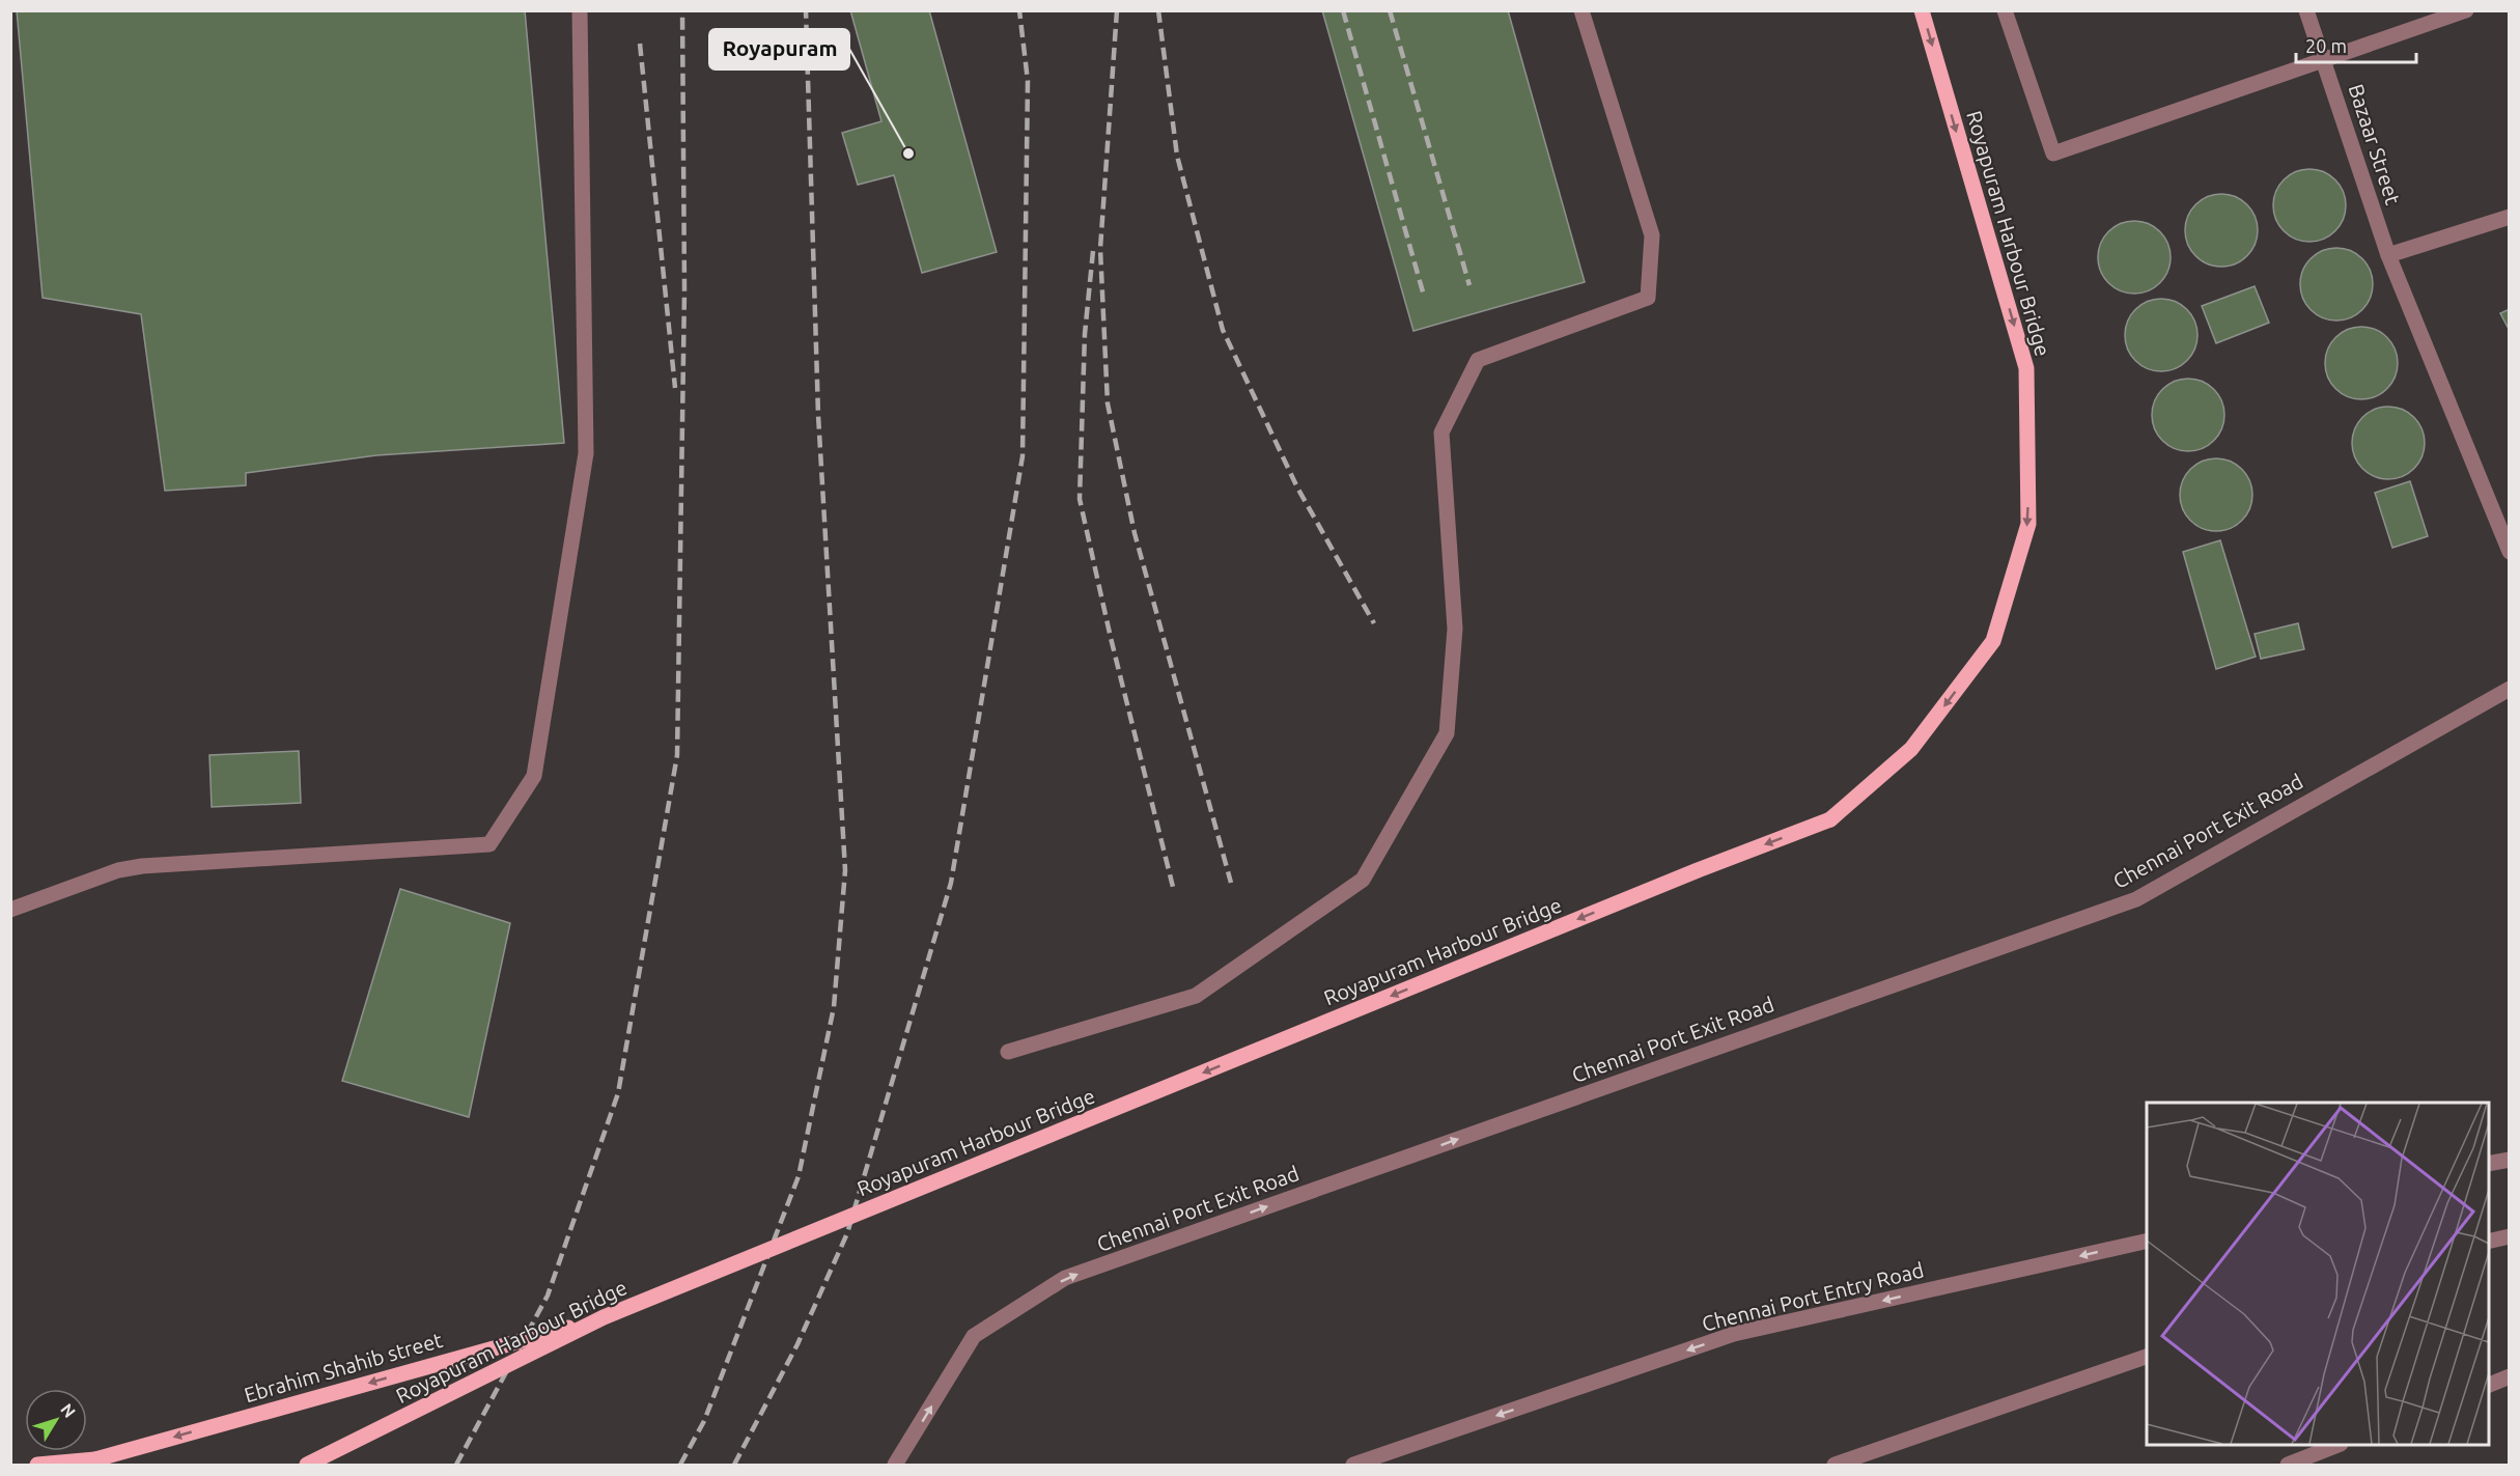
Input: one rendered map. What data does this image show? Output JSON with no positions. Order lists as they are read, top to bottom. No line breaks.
{"streets":{"main road":["Royapuram Harbour Bridge","Ebrahim Shahib street"],"street":["Bazaar Street","Chennai Port Exit Road","Chennai Port Entry Road"]},"crossings":[["Royapuram Harbour Bridge","Ebrahim Shahib street"]],"one_way":["Royapuram Harbour Bridge","Chennai Port Exit Road","Chennai Port Entry Road","Ebrahim Shahib street"],"places":["Royapuram"],"scale_bar":"20 m","north":"top right"}
